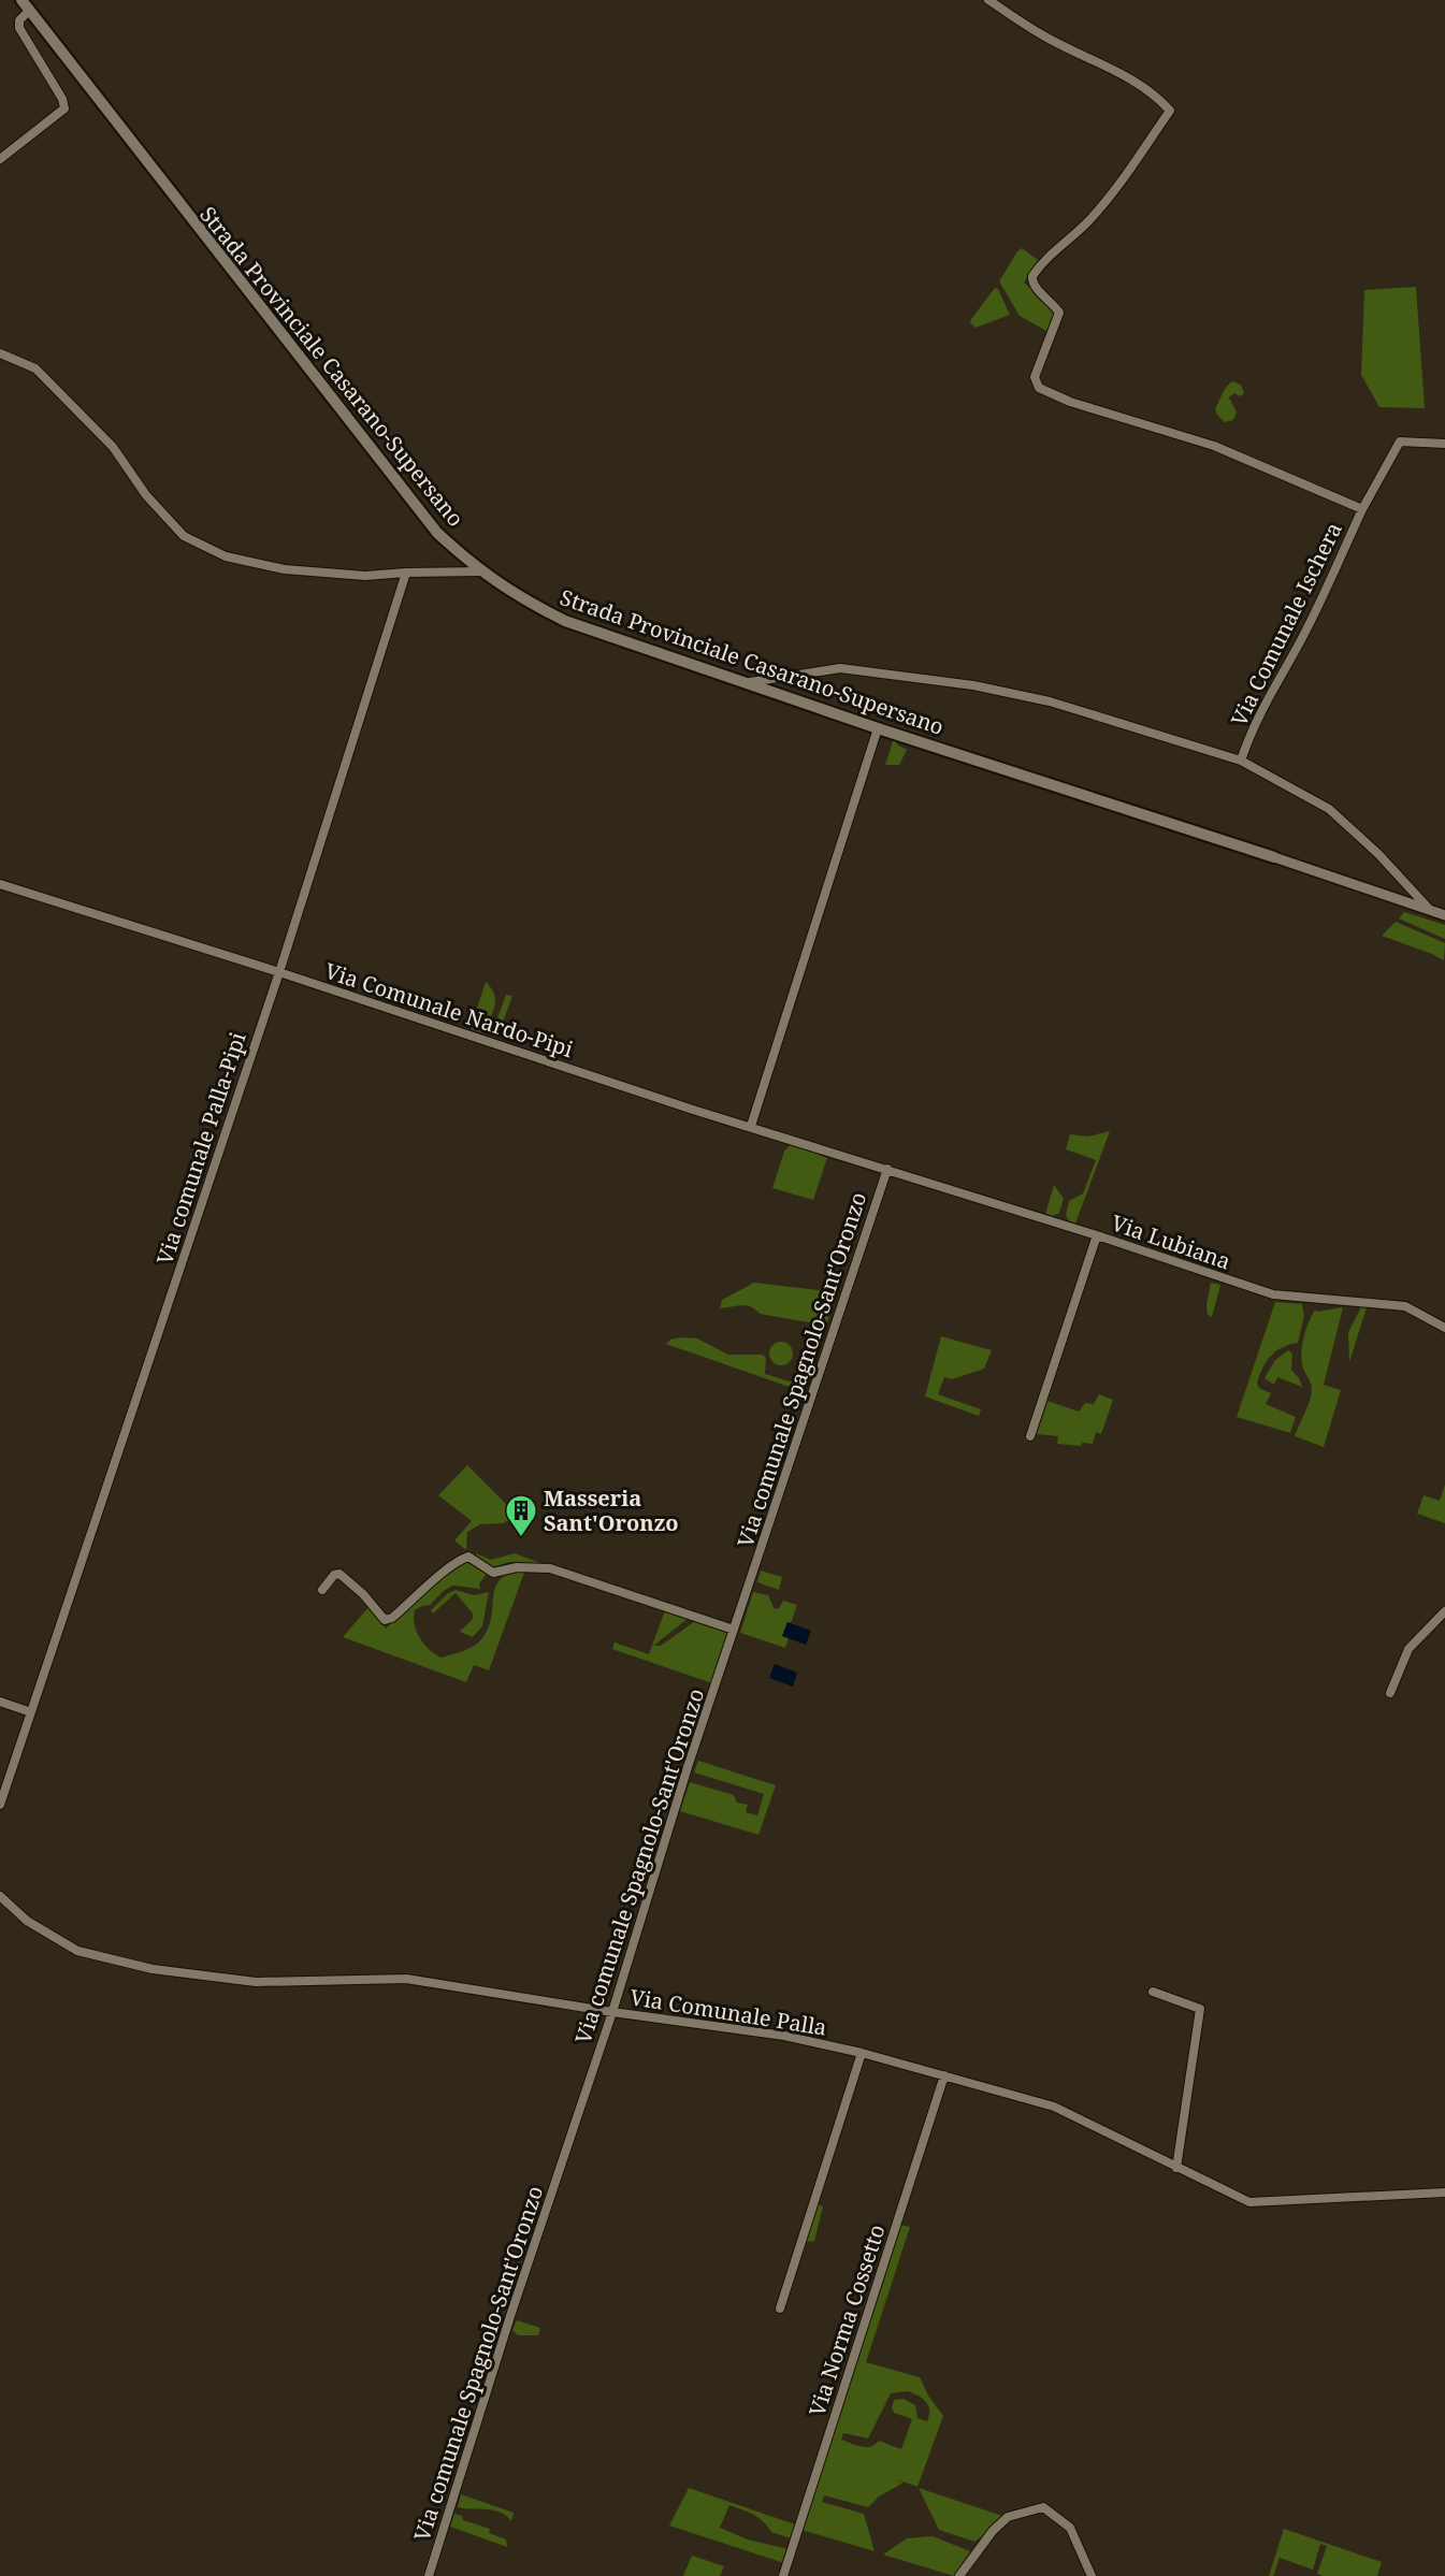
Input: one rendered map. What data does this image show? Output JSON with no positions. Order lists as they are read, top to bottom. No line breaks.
{"streets":{"main road":["Strada Provinciale Casarano-Supersano"],"street":["Via Comunale Ischera","Via Comunale Nardo-Pipi","Via comunale Palla-Pipi","Via Lubiana","Via comunale Spagnolo-Sant'Oronzo","Via Comunale Palla","Via Norma Cossetto"]},"crossings":[["Via Comunale Nardo-Pipi","Via comunale Palla-Pipi"],["Via Comunale Nardo-Pipi","Via Lubiana"],["Via Comunale Nardo-Pipi","Via comunale Spagnolo-Sant'Oronzo"],["Via Lubiana","Via comunale Spagnolo-Sant'Oronzo"],["Via comunale Spagnolo-Sant'Oronzo","Via Comunale Palla"],["Via Comunale Palla","Via Norma Cossetto"]],"places":{"building":["Masseria Sant'Oronzo"]}}
